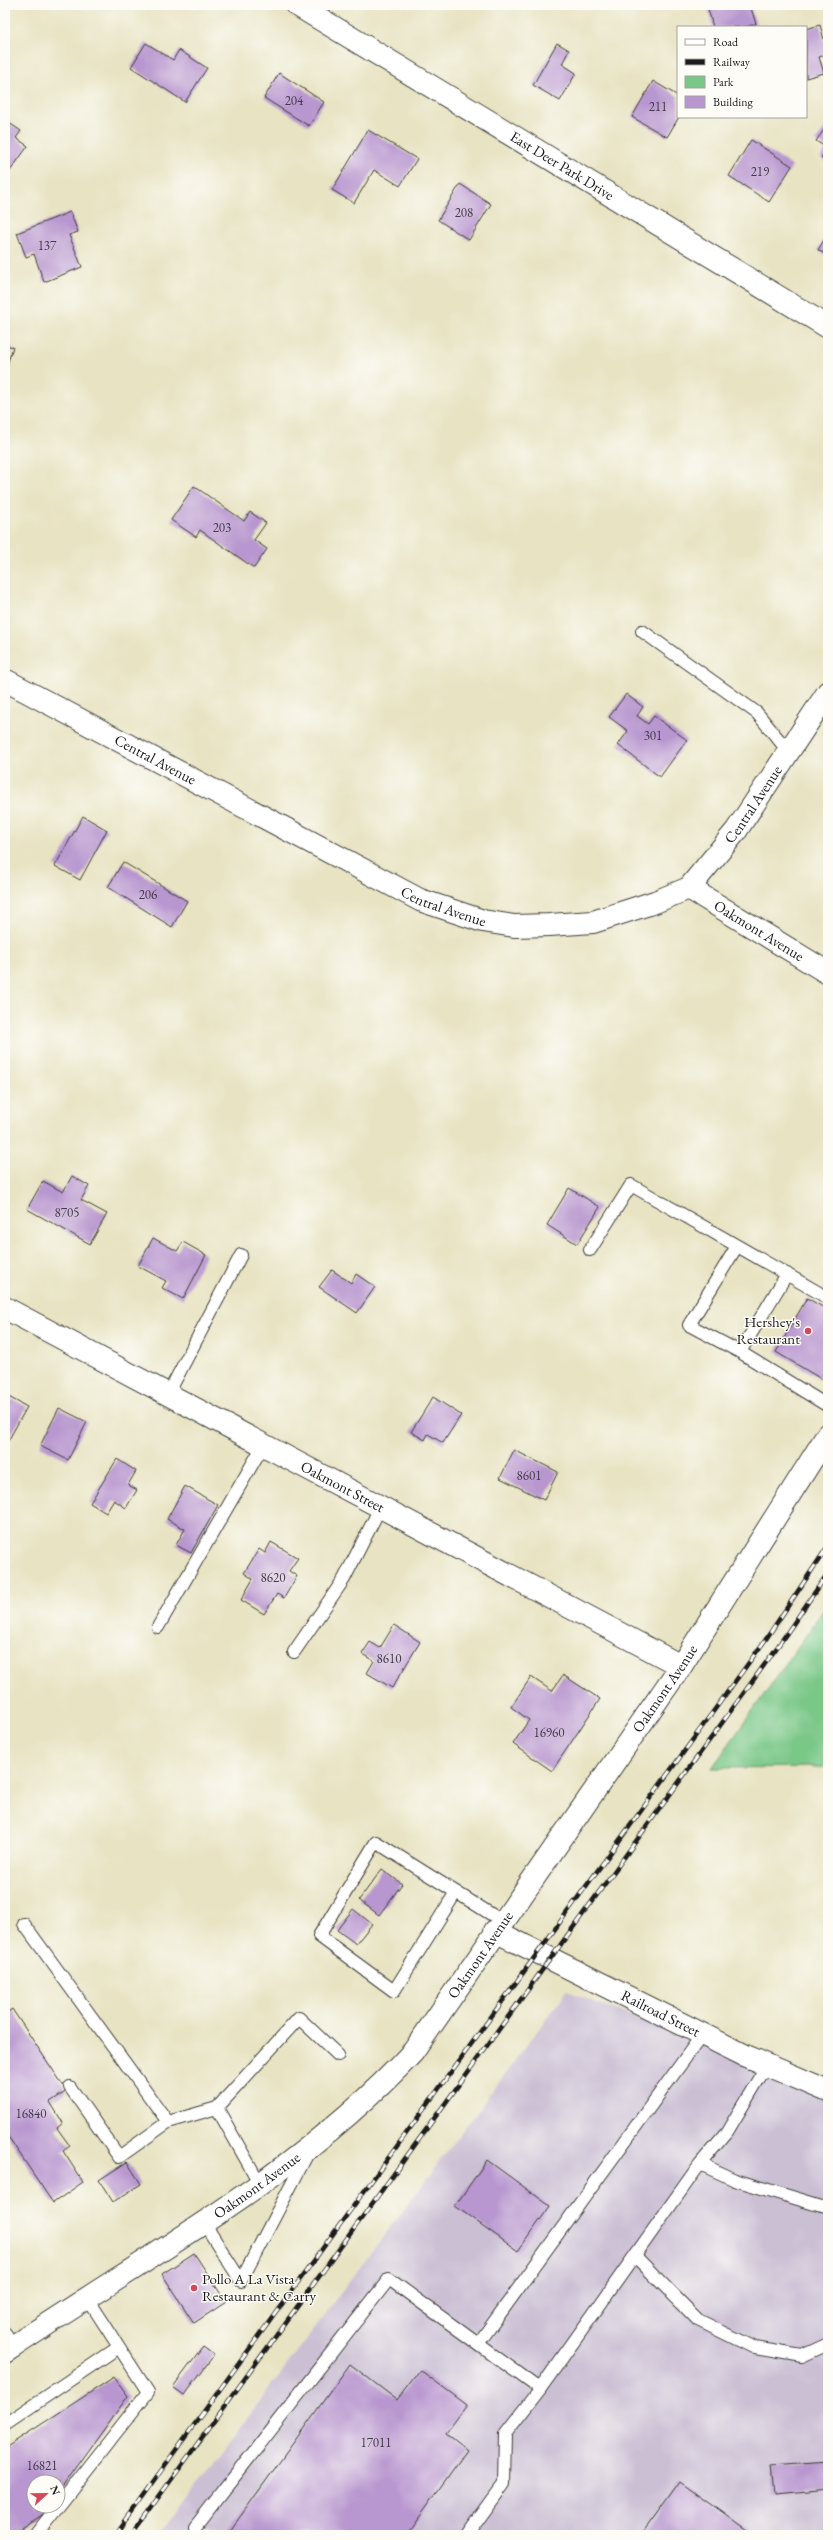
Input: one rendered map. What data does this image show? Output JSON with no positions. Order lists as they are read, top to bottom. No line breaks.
{"streets":{"street":["East Deer Park Drive","Central Avenue","Oakmont Avenue","Oakmont Street","Railroad Street"]},"crossings":[["Central Avenue","Oakmont Avenue"],["Oakmont Avenue","Oakmont Street"],["Oakmont Avenue","Railroad Street"]],"places":["Hershey's Restaurant","Pollo A La Vista Restaurant & Carry"],"house_numbers":["204","211","219","208","137","203","301","206","8705","8601","8620","8610","16960","16840","17011","16821"],"legend":["Road","Railway","Park","Building"],"north":"right"}
